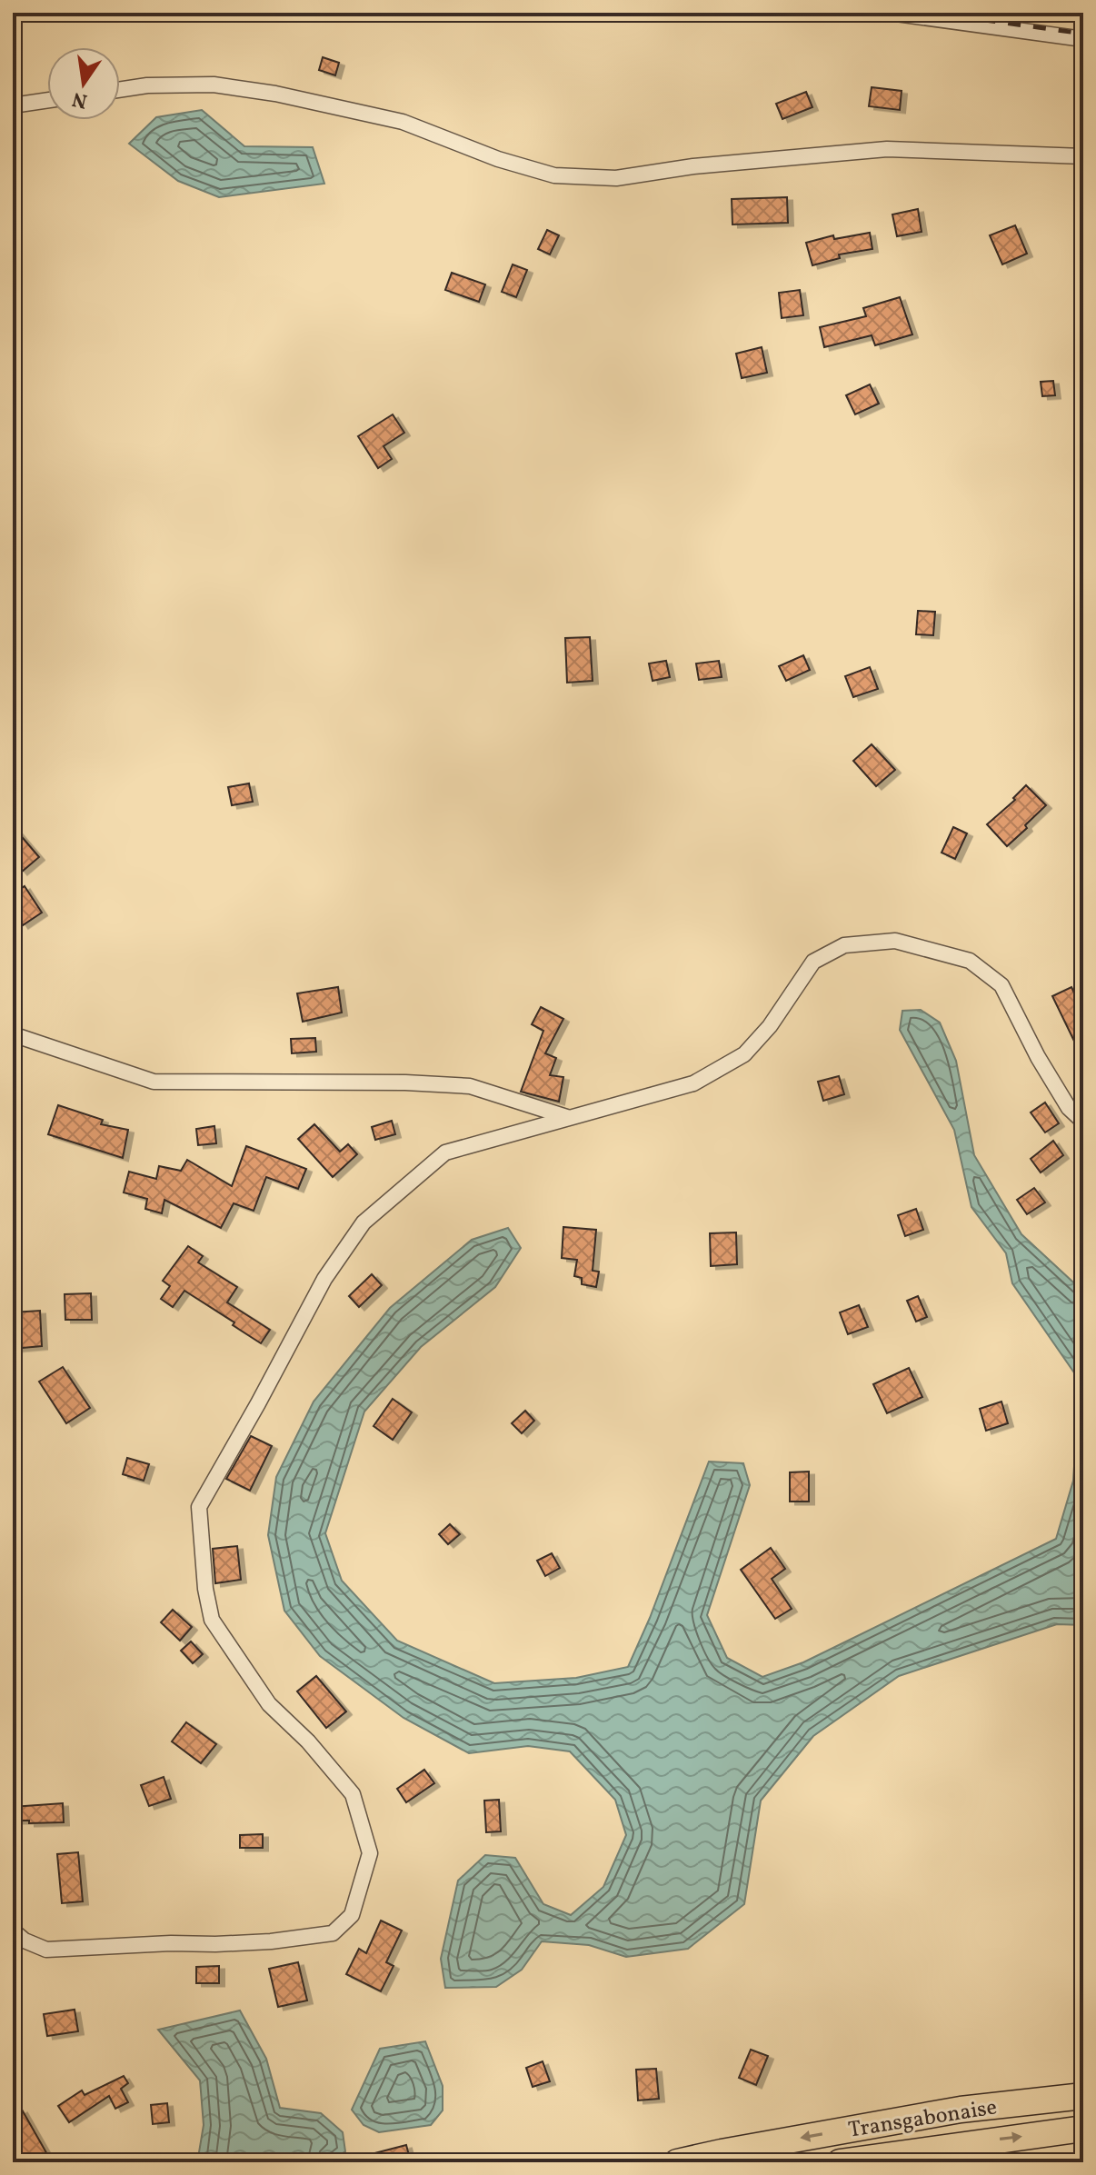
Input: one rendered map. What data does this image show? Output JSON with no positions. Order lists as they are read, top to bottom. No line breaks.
{"streets":{"highway":["Transgabonaise"]},"north":"bottom"}
